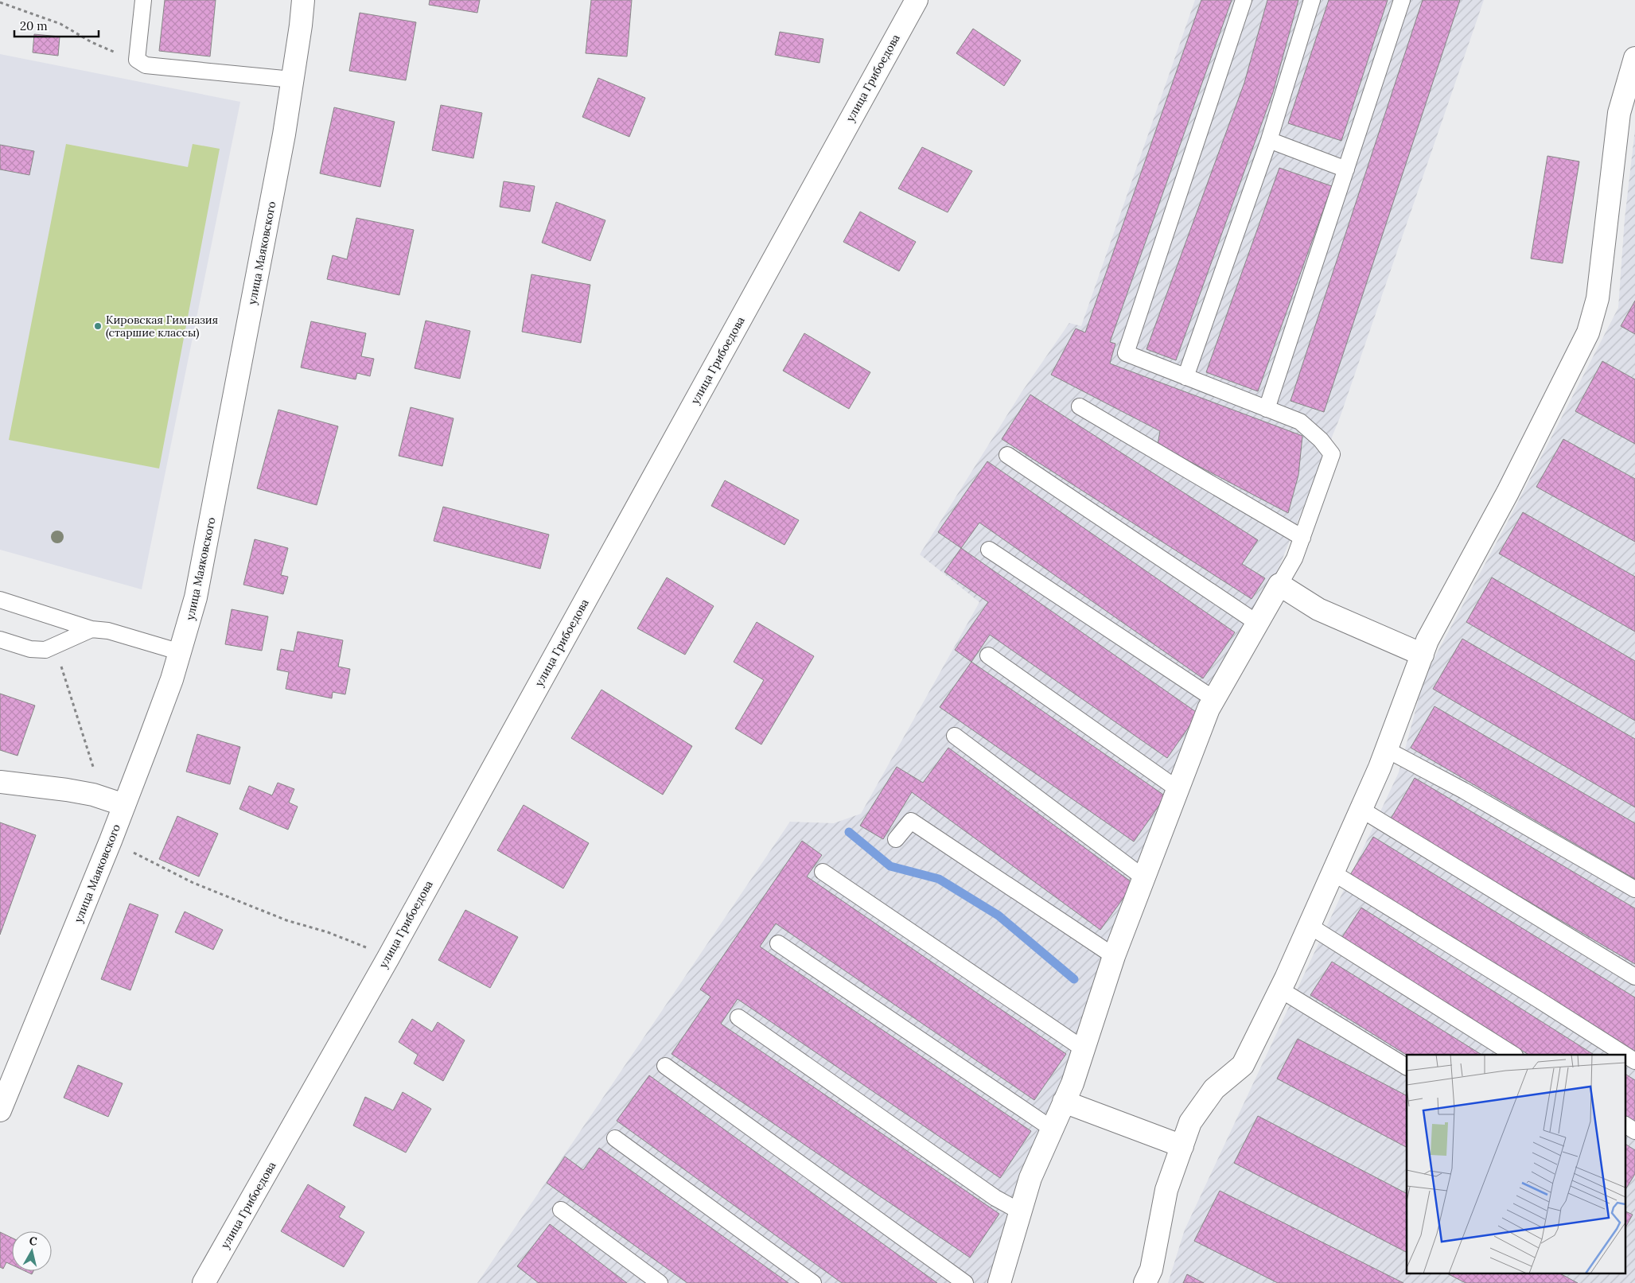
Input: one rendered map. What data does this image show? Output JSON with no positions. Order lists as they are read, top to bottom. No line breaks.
{"streets":{"street":["улица Грибоедова","улица Маяковского"]},"places":["Кировская Гимназия (старшие классы)"],"scale_bar":"20 m","north":"top"}
